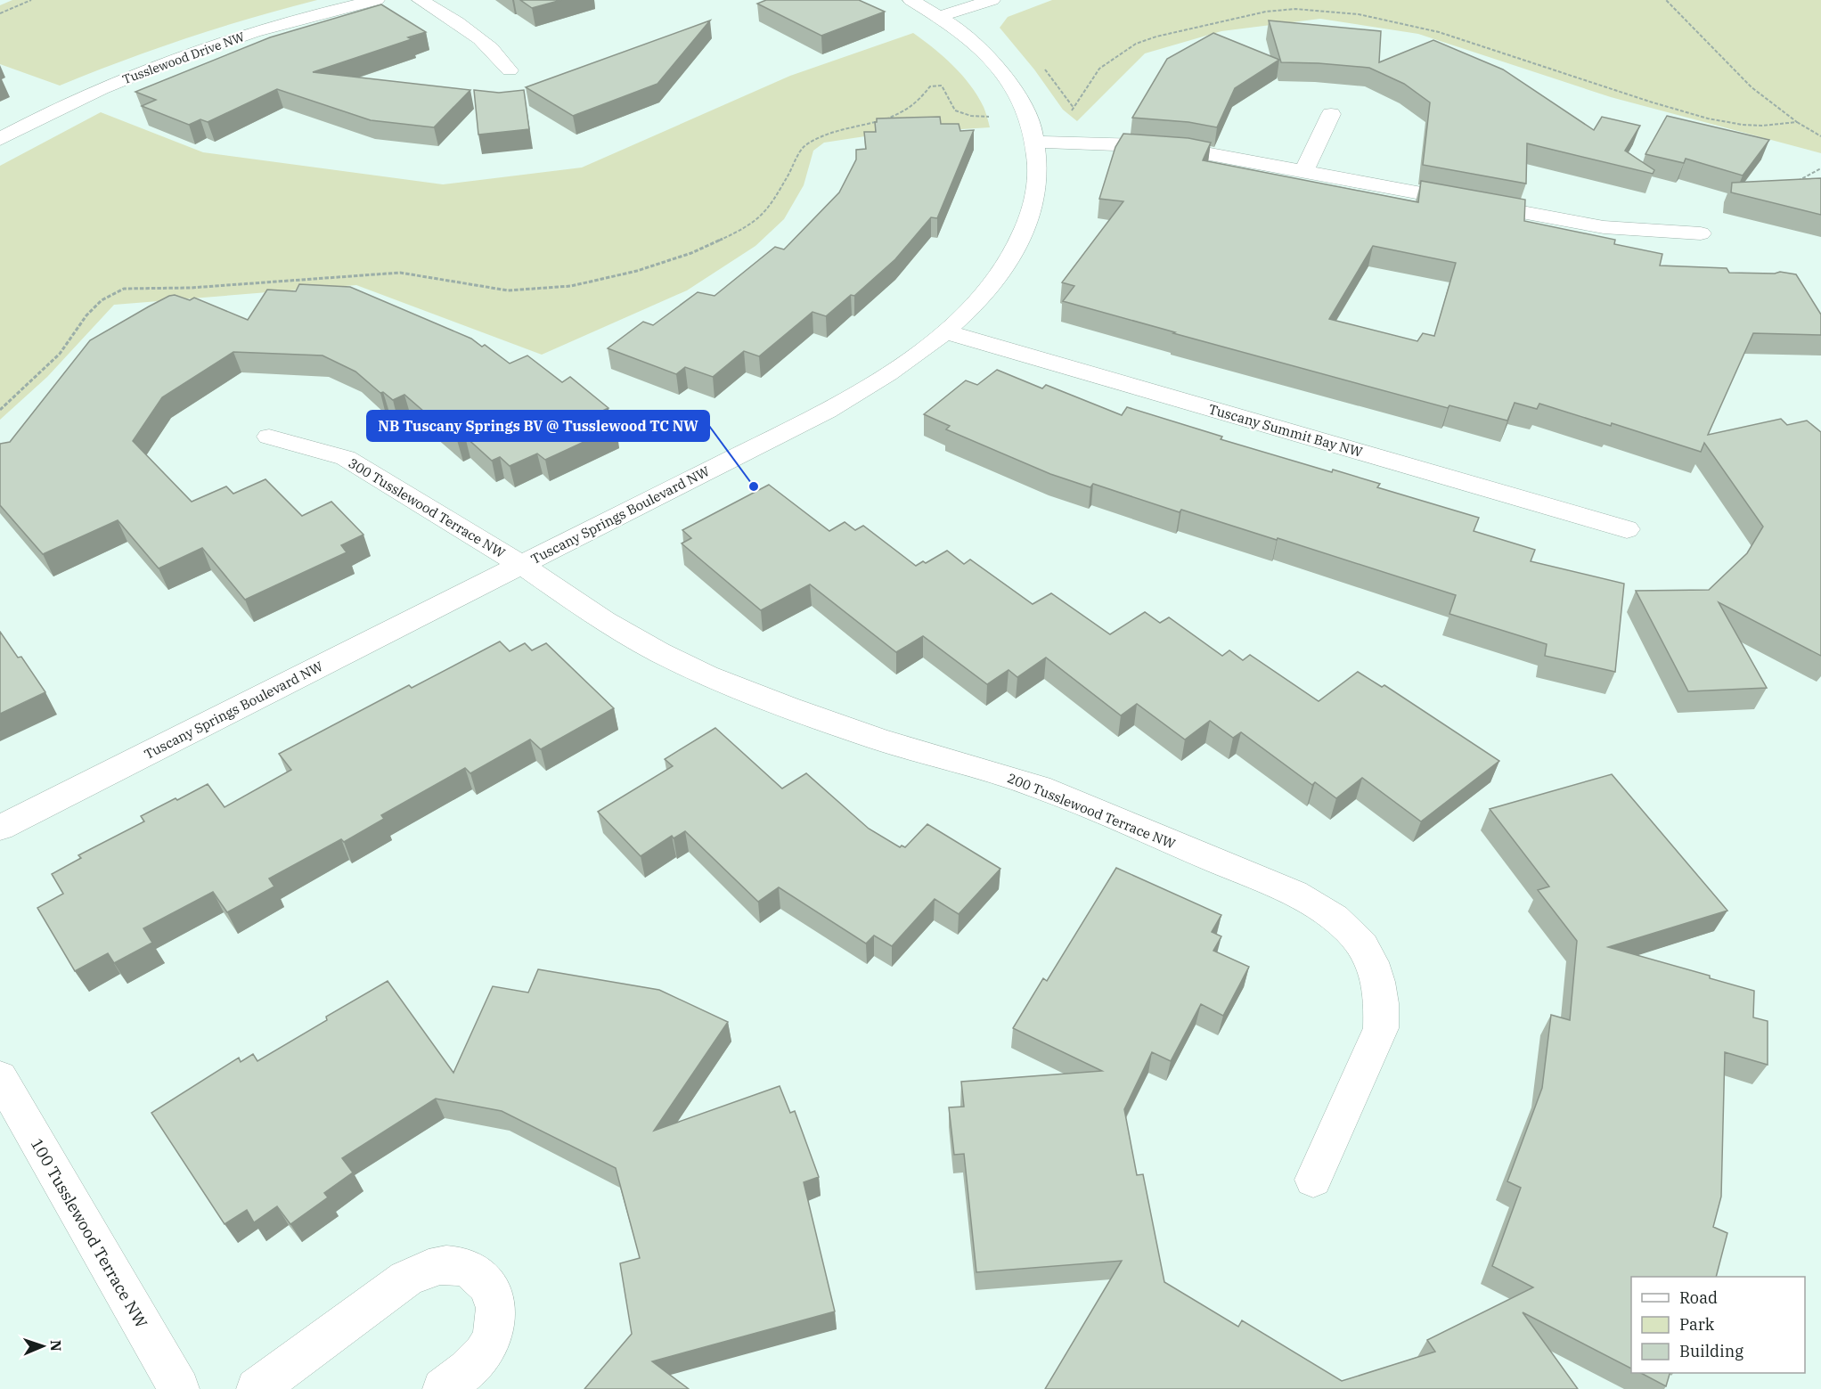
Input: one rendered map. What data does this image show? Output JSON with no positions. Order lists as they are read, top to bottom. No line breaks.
{"streets":{"street":["Tusslewood Drive NW","Tuscany Summit Bay NW","300 Tusslewood Terrace NW","Tuscany Springs Boulevard NW","200 Tusslewood Terrace NW","100 Tusslewood Terrace NW"]},"crossings":[["Tuscany Summit Bay NW","Tuscany Springs Boulevard NW"],["300 Tusslewood Terrace NW","Tuscany Springs Boulevard NW"],["300 Tusslewood Terrace NW","200 Tusslewood Terrace NW"],["Tuscany Springs Boulevard NW","200 Tusslewood Terrace NW"]],"places":["NB Tuscany Springs BV @ Tusslewood TC NW"],"legend":["Road","Park","Building"],"north":"right"}
